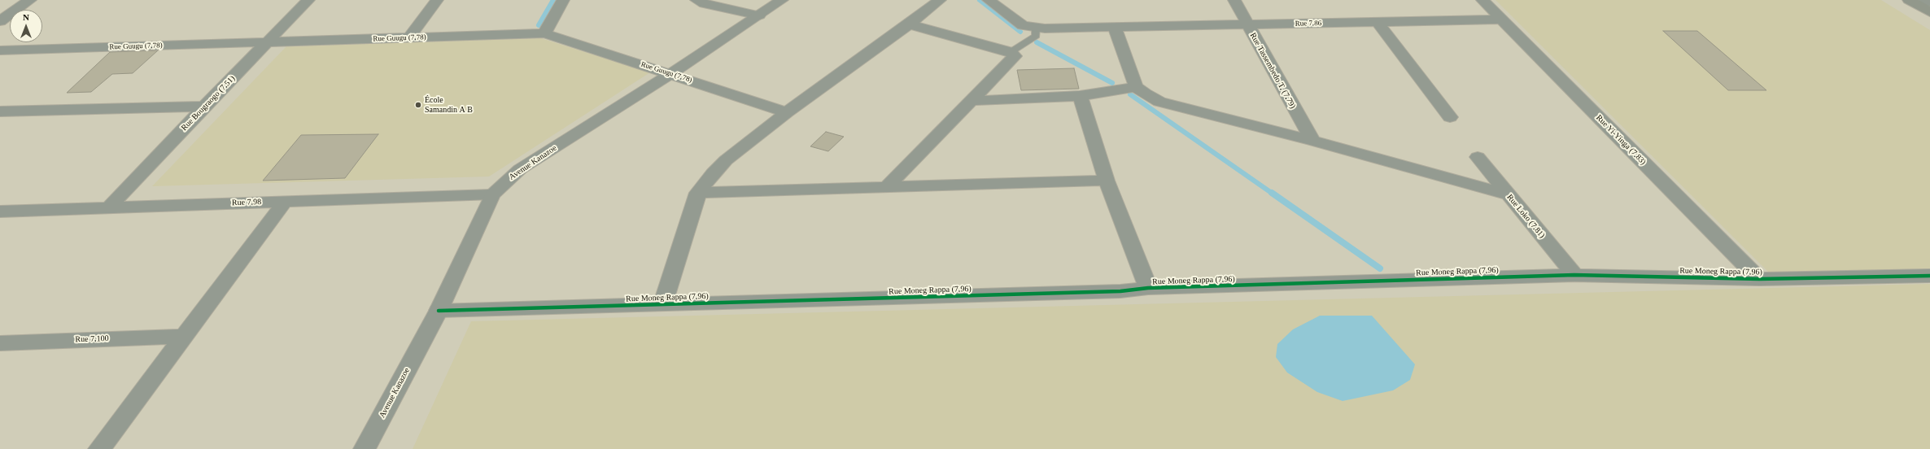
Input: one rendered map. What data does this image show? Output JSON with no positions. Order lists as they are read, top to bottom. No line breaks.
{"streets":{"street":["Rue 7.86","Rue Guugu (7.78)","Rue Tassembedo T. (7.79)","Rue Bougraogo (7.51)","Rue Yi-Yinga (7.83)","Avenue Kanazoe","Rue 7.98","Rue Loko (7.81)","Rue Moneg Rappa (7.96)","Rue 7.100"]},"crossings":[["Rue 7.86","Rue Tassembedo T. (7.79)"],["Rue 7.86","Rue Yi-Yinga (7.83)"],["Rue Guugu (7.78)","Rue Bougraogo (7.51)"],["Rue Guugu (7.78)","Avenue Kanazoe"],["Rue Bougraogo (7.51)","Rue 7.98"],["Rue Yi-Yinga (7.83)","Rue Moneg Rappa (7.96)"],["Avenue Kanazoe","Rue 7.98"],["Avenue Kanazoe","Rue Moneg Rappa (7.96)"],["Rue Loko (7.81)","Rue Moneg Rappa (7.96)"]],"places":["École Samandin A B"],"north":"top"}
